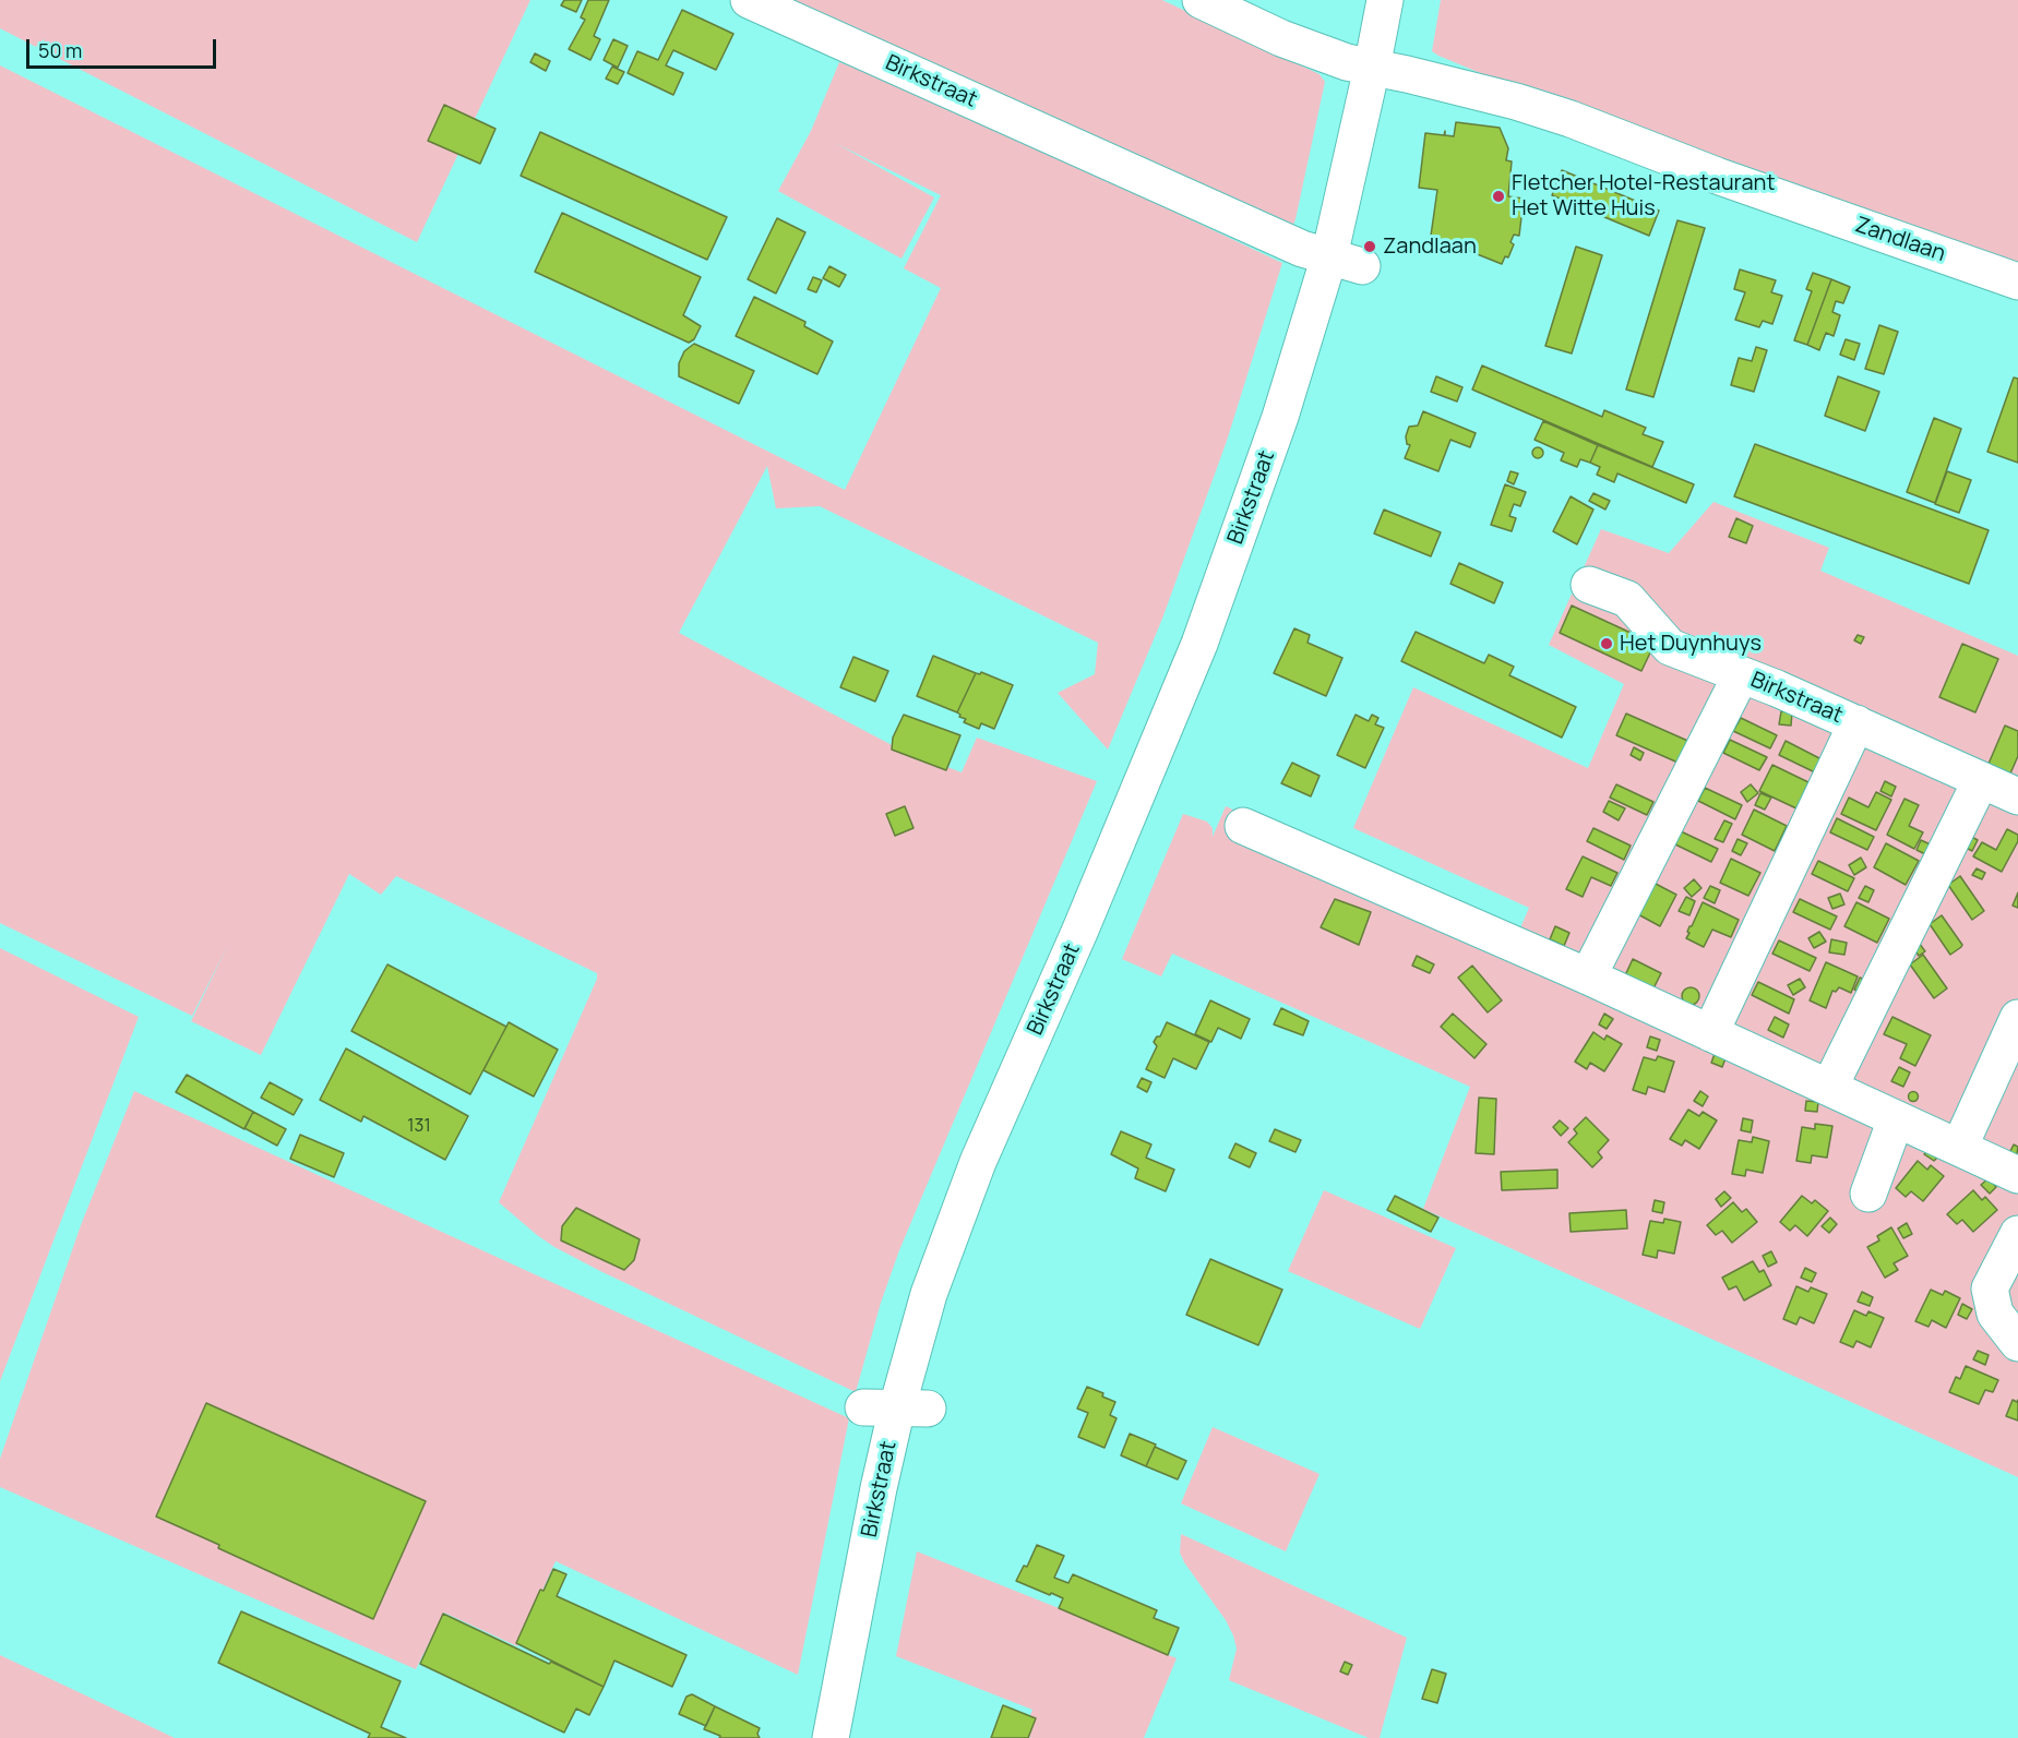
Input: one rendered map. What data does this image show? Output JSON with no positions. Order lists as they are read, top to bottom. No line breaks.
{"streets":{"main road":["Birkstraat","Zandlaan"]},"crossings":[["Birkstraat","Zandlaan"]],"places":["Fletcher Hotel-Restaurant Het Witte Huis","Zandlaan","Het Duynhuys"],"house_numbers":["131"],"scale_bar":"50 m"}
